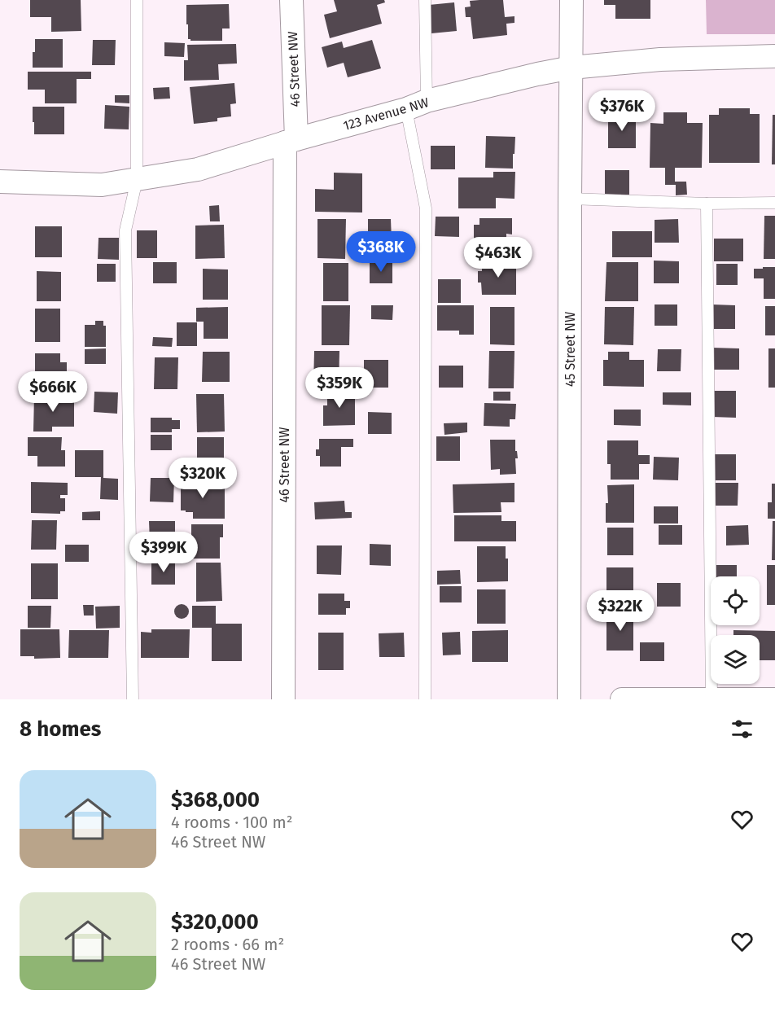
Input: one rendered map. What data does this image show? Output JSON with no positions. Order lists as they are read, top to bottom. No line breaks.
{"streets":{"street":["46 Street NW","123 Avenue NW","45 Street NW"]},"crossings":[["46 Street NW","123 Avenue NW"],["123 Avenue NW","45 Street NW"]],"page":{"price":["$376K","$368K","$463K","$359K","$666K","$320K","$399K","$322K"],"heading":"8 homes","list":[{"name":"$368,000","note":"4 rooms · 100 m² · 46 Street NW"},{"name":"$320,000","note":"2 rooms · 66 m² · 46 Street NW"}]}}
